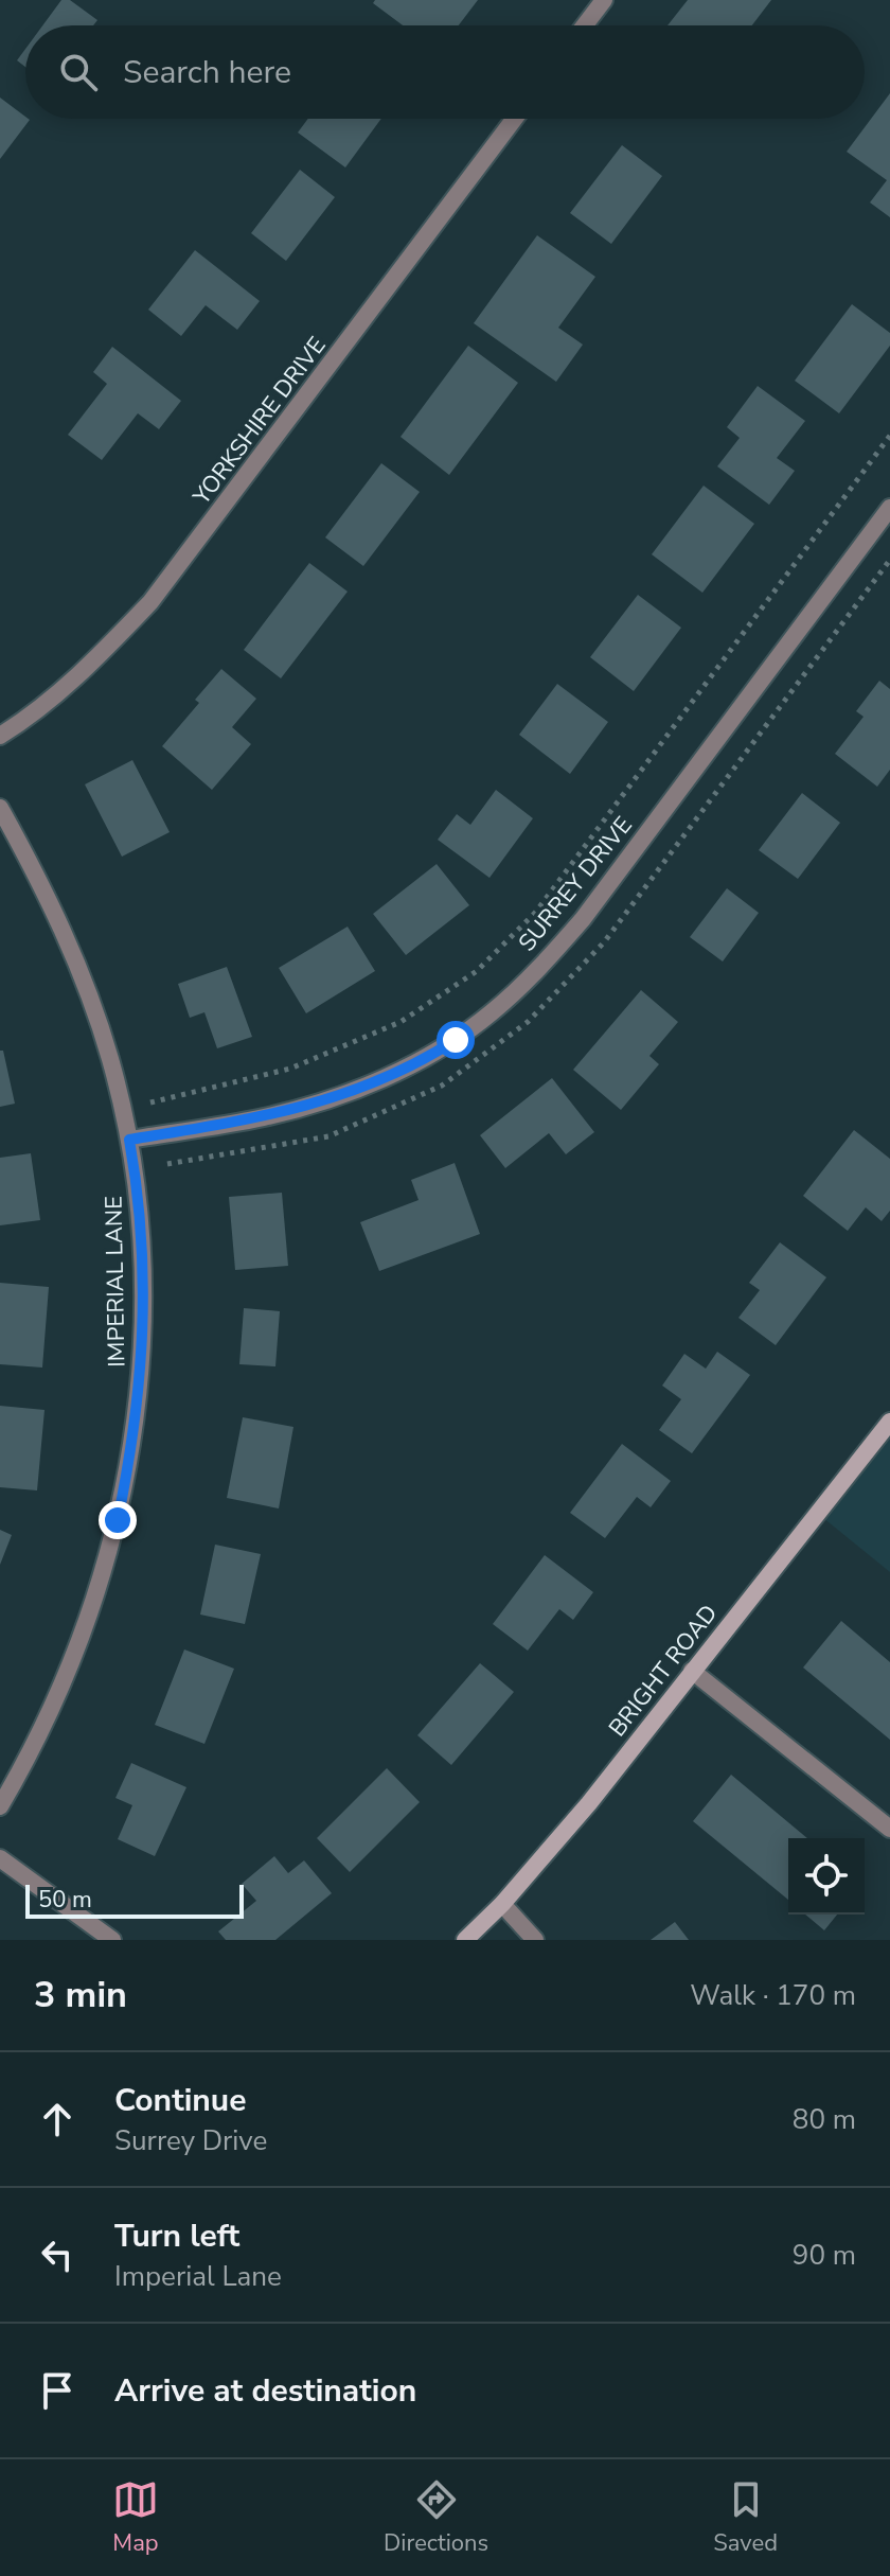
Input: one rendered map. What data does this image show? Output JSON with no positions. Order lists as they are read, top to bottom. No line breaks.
{"streets":{"main road":["BRIGHT ROAD"],"street":["YORKSHIRE DRIVE","SURREY DRIVE","IMPERIAL LANE"]},"crossings":[["SURREY DRIVE","IMPERIAL LANE"]],"scale_bar":"50 m","page":{"search":"Search here","scale":"50 m","heading":["3 min","Walk · 170 m"],"list":[["Continue","Surrey Drive","80 m"],["Turn left","Imperial Lane","90 m"],"Arrive at destination"],"nav":["Map","Directions","Saved"]}}
